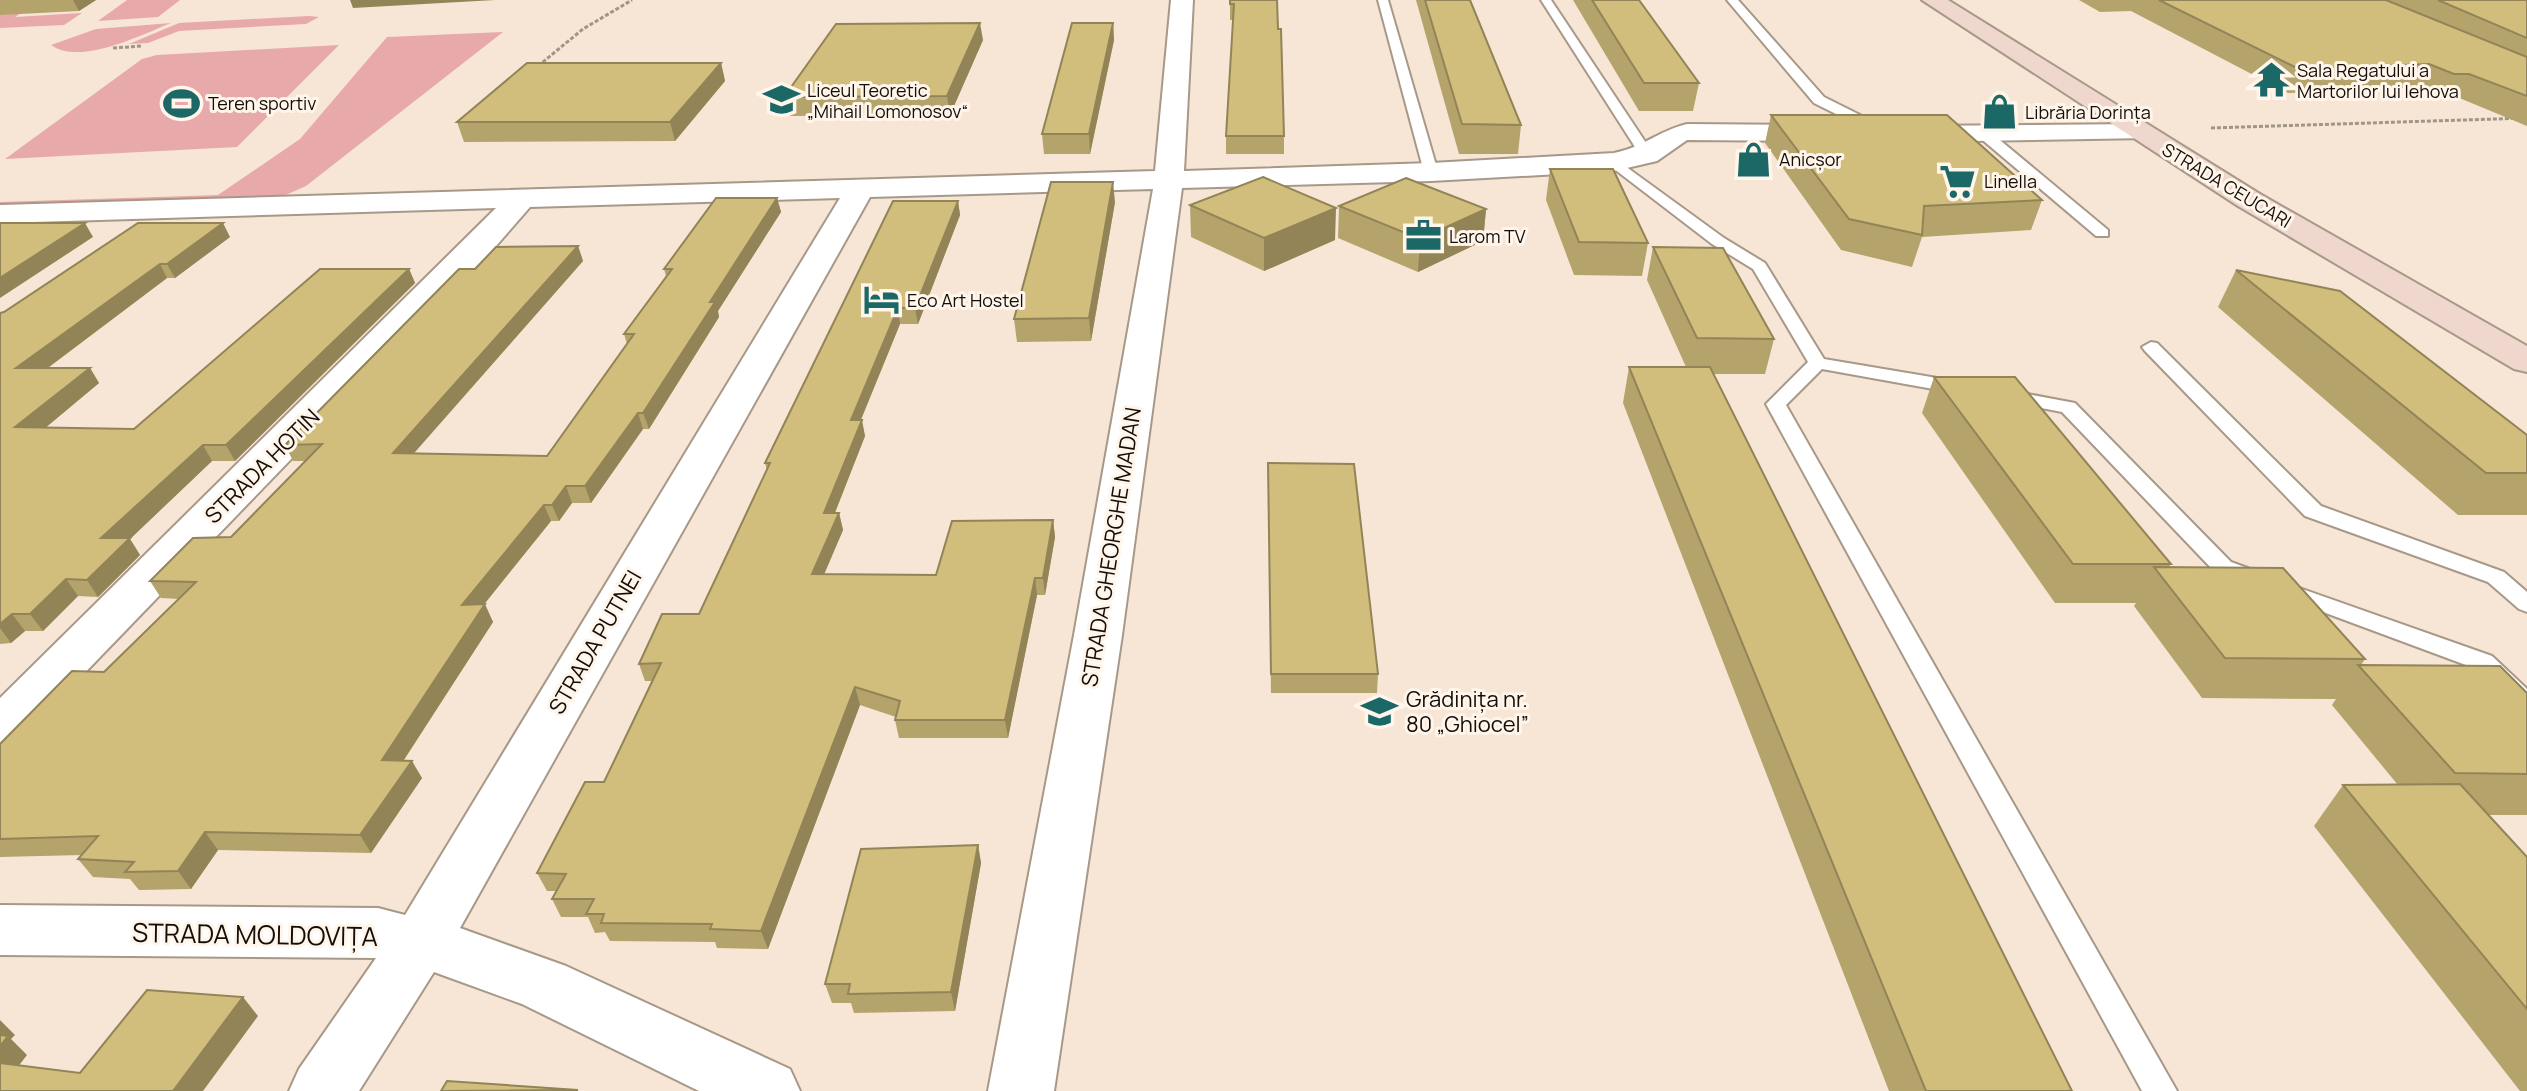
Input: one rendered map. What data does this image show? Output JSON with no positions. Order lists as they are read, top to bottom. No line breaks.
{"streets":{"street":["STRADA CEUCARI","STRADA HOTIN","STRADA GHEORGHE MADAN","STRADA PUTNEI","STRADA MOLDOVIȚA"]},"crossings":[["STRADA PUTNEI","STRADA MOLDOVIȚA"]],"places":{"temple":["Sala Regatului a Martorilor lui Iehova"],"school or university":["Liceul Teoretic „Mihail Lomonosov“","Grădinița nr. 80 „Ghiocel”"],"sports":["Teren sportiv"],"shop":["Librăria Dorința","Anicșor"],"supermarket":["Linella"],"office":["Larom TV"],"hotel":["Eco Art Hostel"]}}
